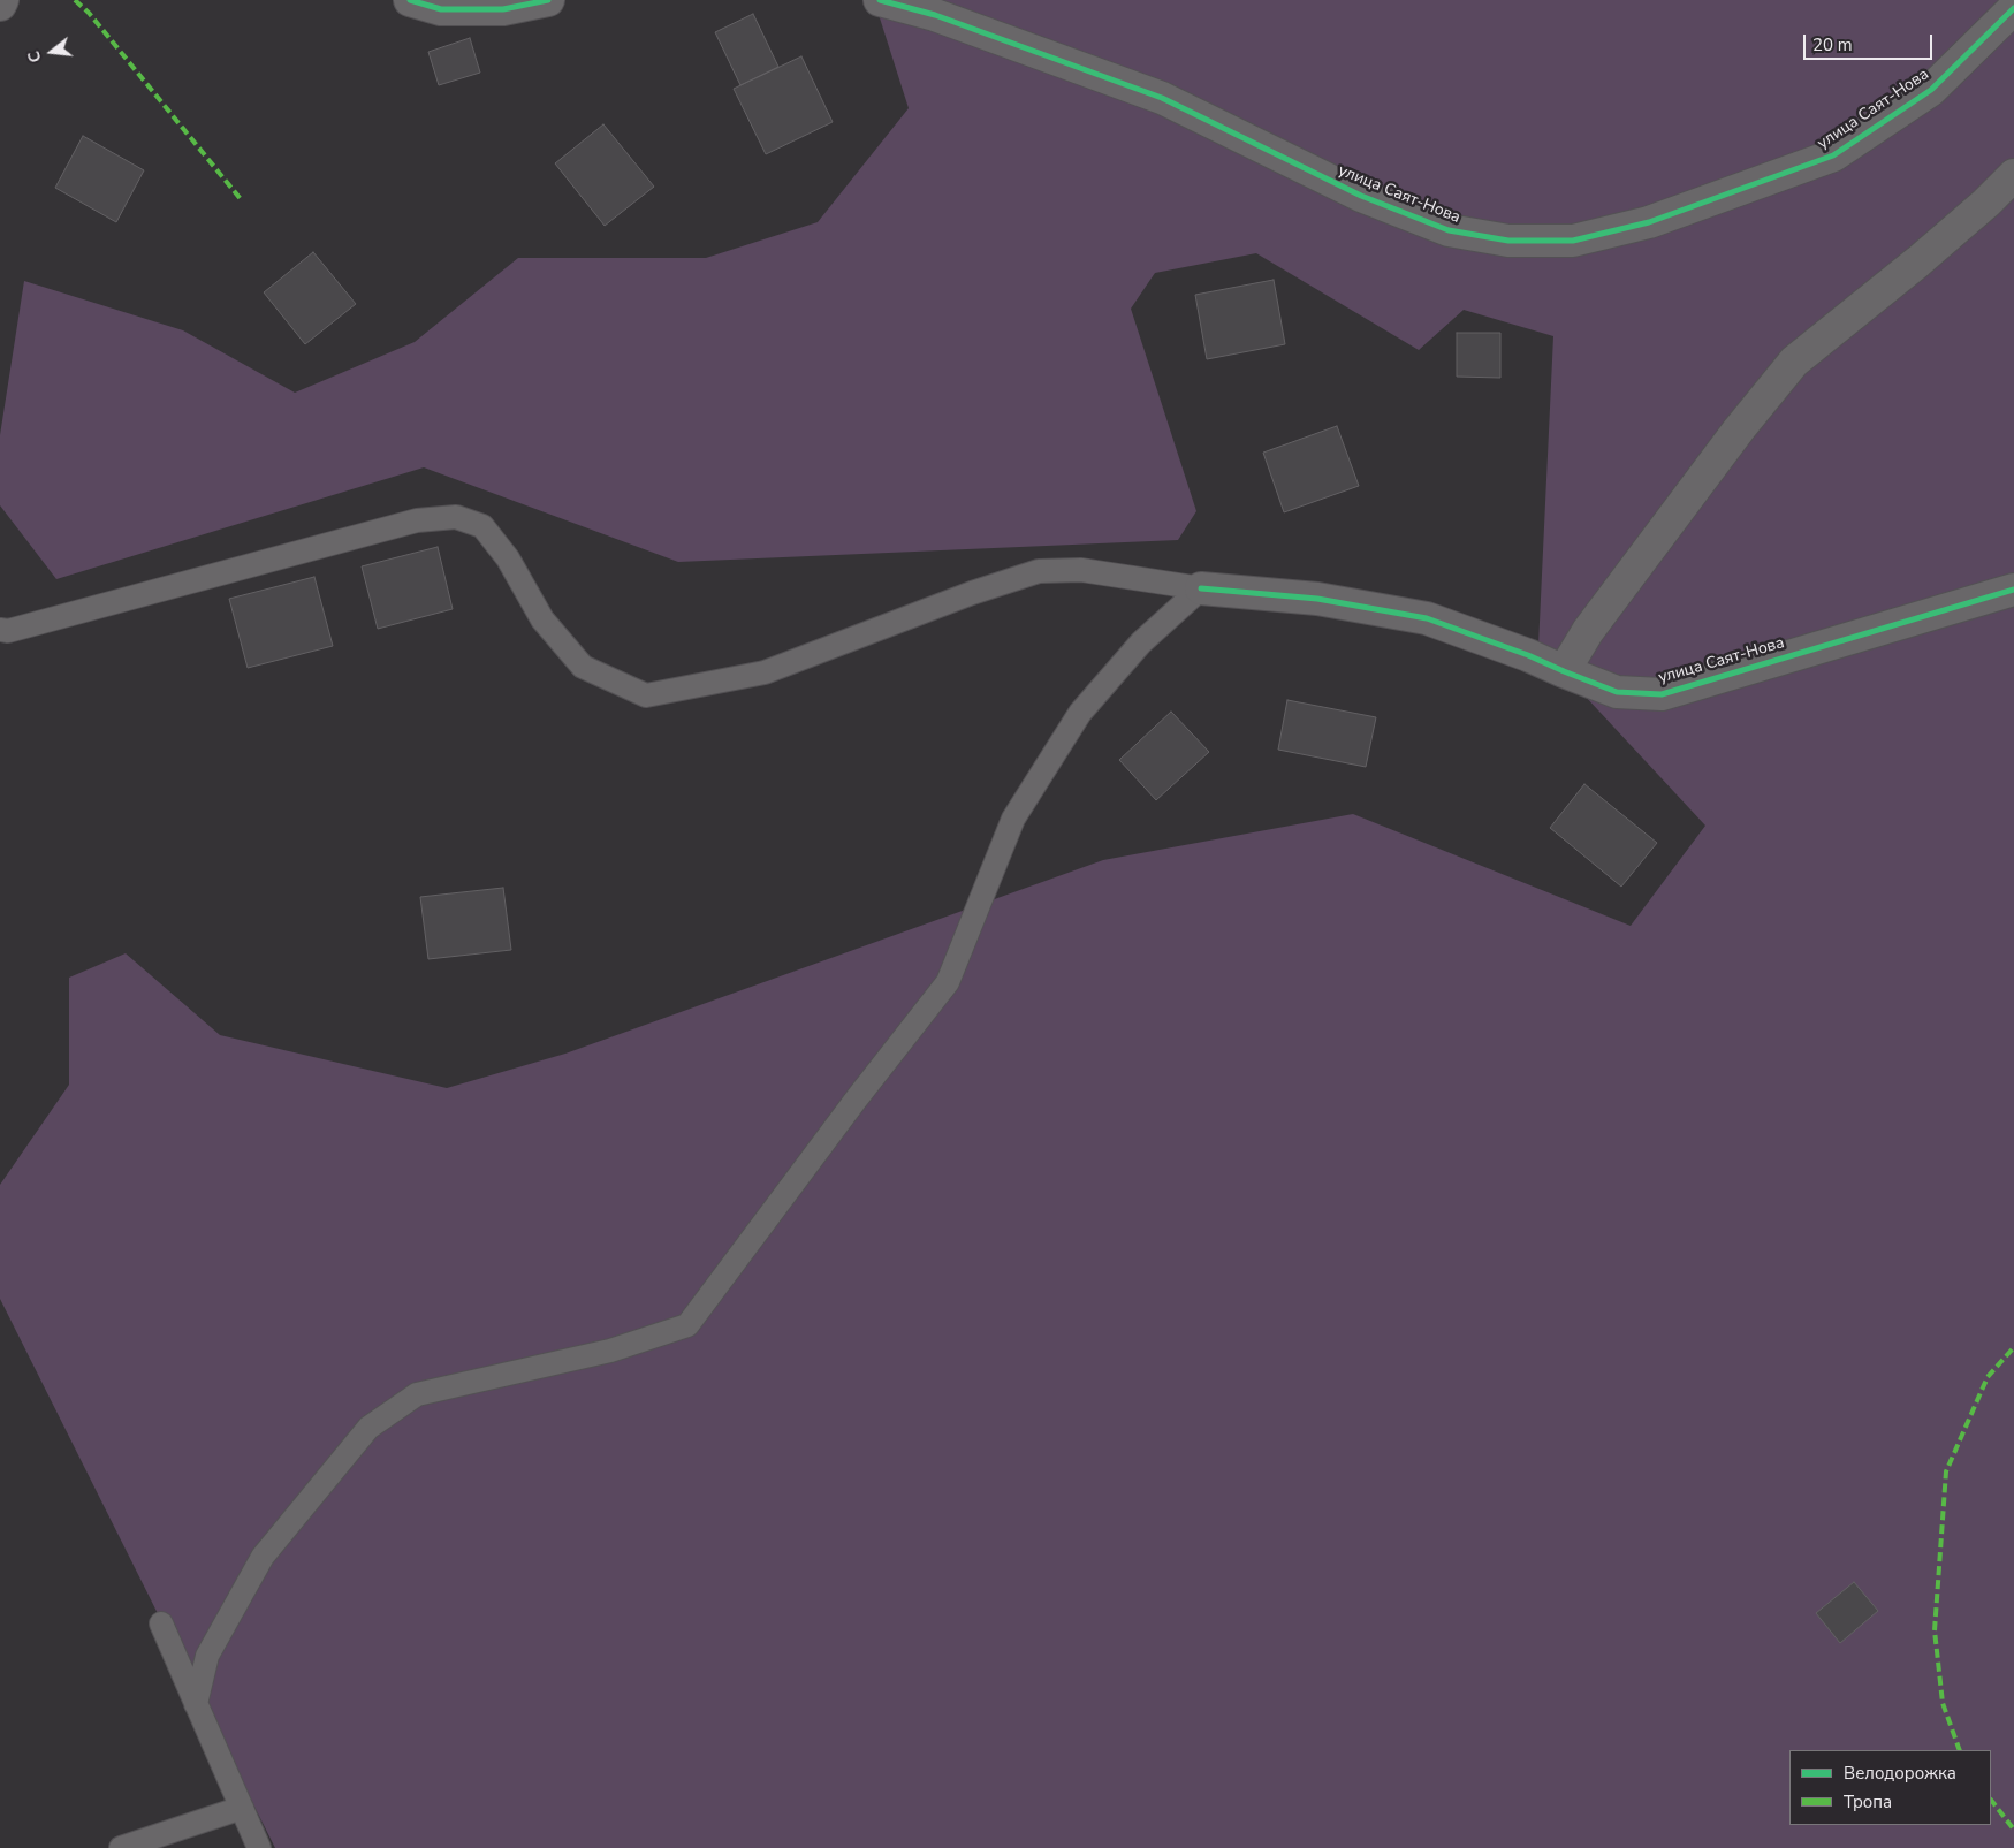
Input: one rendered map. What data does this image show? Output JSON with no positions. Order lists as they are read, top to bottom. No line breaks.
{"streets":{"street":["улица Саят-Нова"]},"legend":["Велодорожка","Тропа"],"scale_bar":"20 m","north":"left"}
